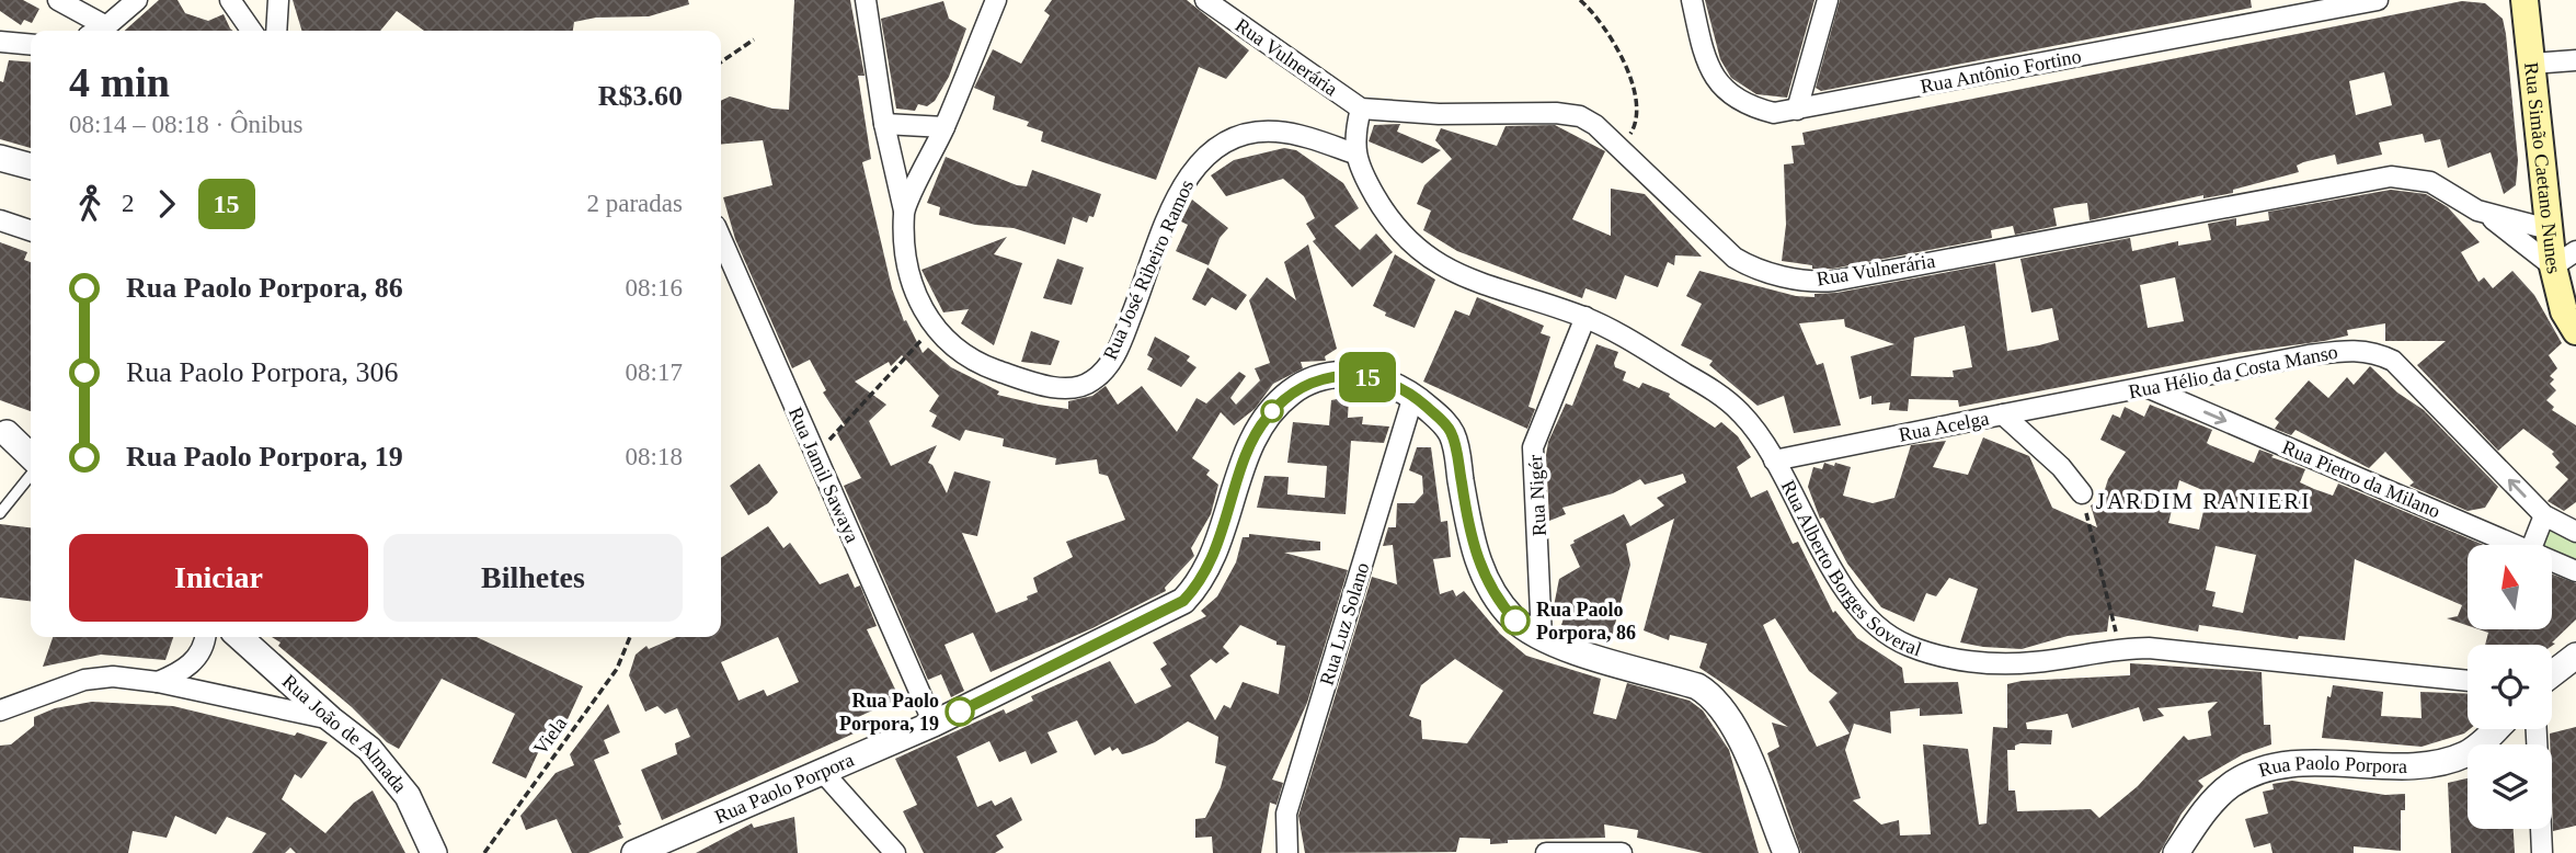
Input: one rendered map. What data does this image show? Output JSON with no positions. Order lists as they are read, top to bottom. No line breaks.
{"streets":{"main road":["Rua Simão Caetano Nunes"],"street":["Rua Vulnerária","Rua Antônio Fortino","Rua José Ribeiro Ramos","Rua Hélio da Costa Manso","Rua Acelga","Rua Jamil Sawaya","Rua Pietro da Milano","Rua Nigér","Rua Alberto Borges Soveral","Rua Luz Solano","Rua João de Almada","Rua Paolo Porpora"],"path":["Viela"]},"crossings":[["Rua Vulnerária","Rua Simão Caetano Nunes"],["Rua José Ribeiro Ramos","Rua Alberto Borges Soveral"],["Rua Hélio da Costa Manso","Rua Acelga"],["Rua Hélio da Costa Manso","Rua Pietro da Milano"],["Rua Acelga","Rua Alberto Borges Soveral"],["Rua Jamil Sawaya","Rua Paolo Porpora"],["Rua Nigér","Rua Alberto Borges Soveral"],["Rua Nigér","Rua Paolo Porpora"],["Rua Luz Solano","Rua Paolo Porpora"]],"one_way":["Rua Hélio da Costa Manso","Rua Pietro da Milano"],"districts":["JARDIM RANIERI"],"places":["Rua Paolo Porpora, 86","Rua Paolo Porpora, 19"],"lines":["bus line 15"],"north":"top","page":{"on_map":"15","heading":["4 min","08:14 – 08:18 · Ônibus","R$3.60"],"legs":["2","15","2 paradas"],"list":[{"name":"Rua Paolo Porpora, 86","value":"08:16"},{"name":"Rua Paolo Porpora, 306","value":"08:17"},{"name":"Rua Paolo Porpora, 19","value":"08:18"}],"buttons":["Iniciar","Bilhetes"]}}
